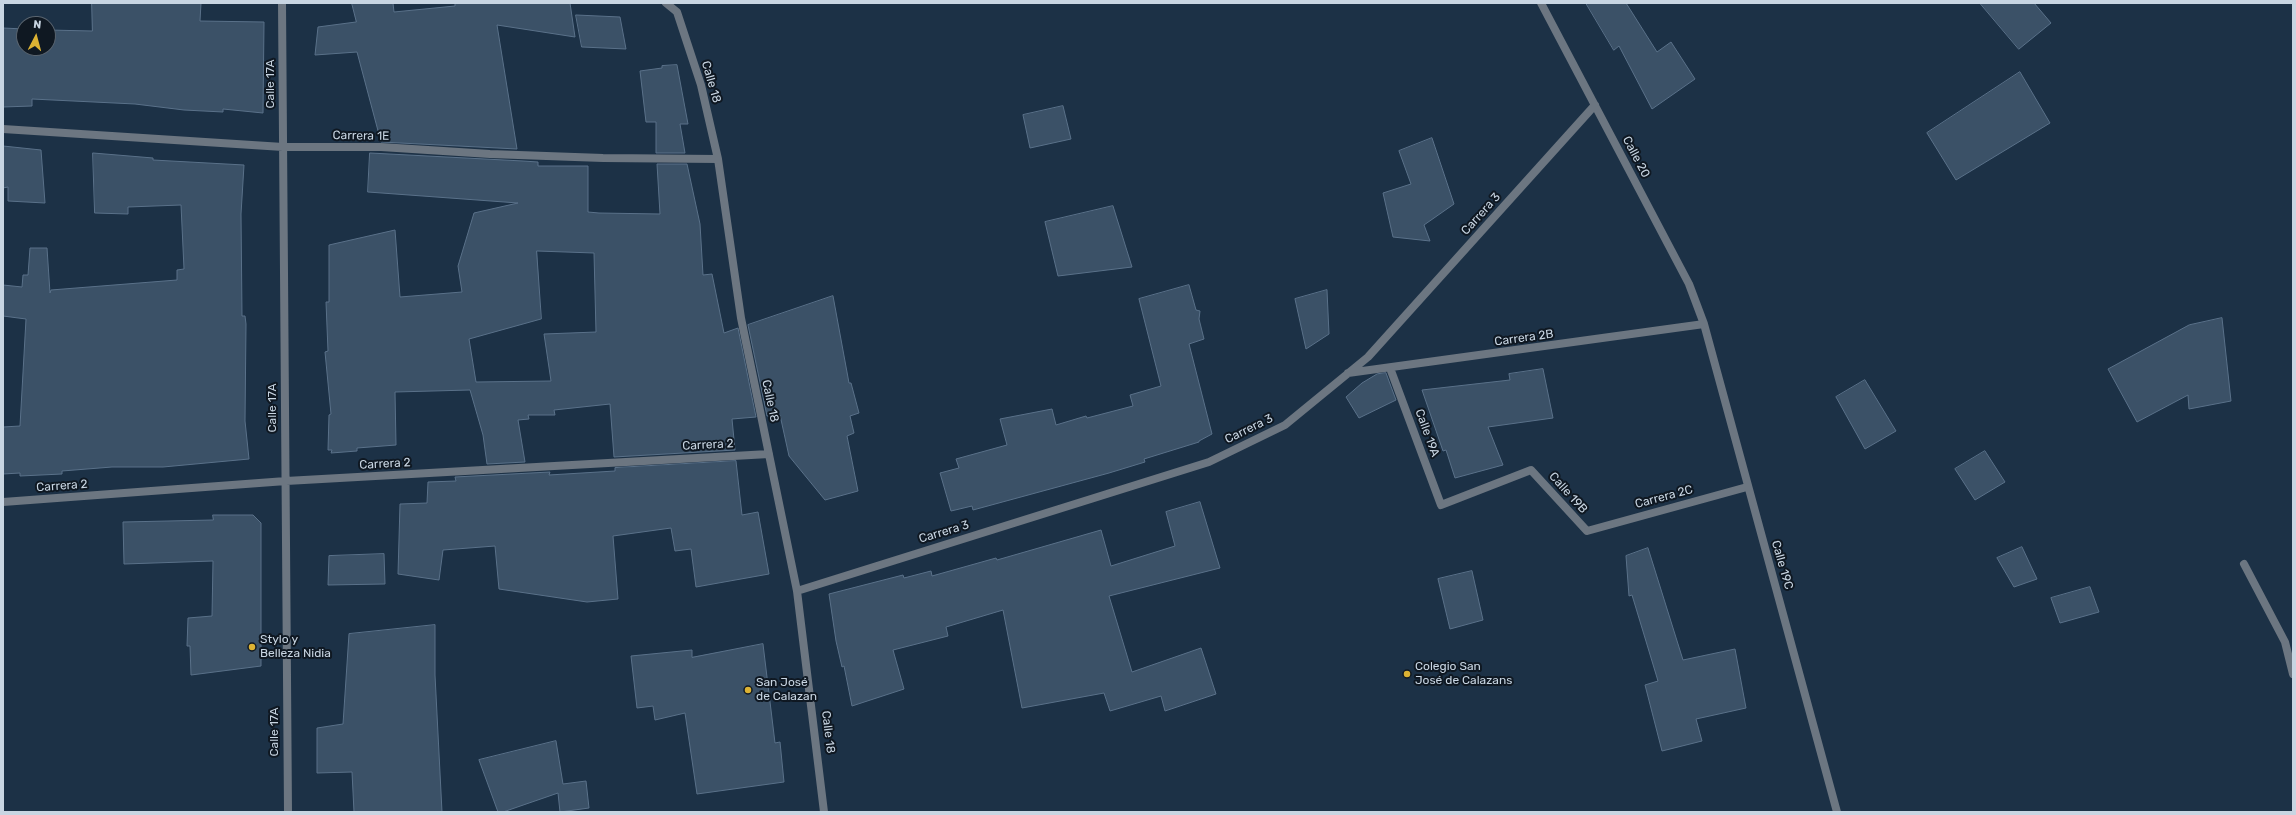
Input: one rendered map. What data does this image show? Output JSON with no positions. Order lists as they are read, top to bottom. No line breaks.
{"streets":{"street":["Calle 18","Calle 17A","Carrera 1E","Calle 20","Carrera 3","Carrera 2B","Calle 19A","Carrera 2","Calle 19B","Carrera 2C","Calle 19C"]},"crossings":[["Calle 18","Carrera 1E"],["Calle 18","Carrera 3"],["Calle 18","Carrera 2"],["Calle 17A","Carrera 1E"],["Calle 17A","Carrera 2"],["Calle 20","Carrera 3"],["Calle 20","Carrera 2B"],["Calle 20","Calle 19C"],["Carrera 3","Carrera 2B"],["Carrera 2B","Calle 19A"],["Carrera 2B","Calle 19C"],["Calle 19A","Calle 19B"],["Calle 19B","Carrera 2C"],["Carrera 2C","Calle 19C"]],"places":["Stylo y Belleza Nidia","Colegio San José de Calazans","San José de Calazan"],"north":"top"}
